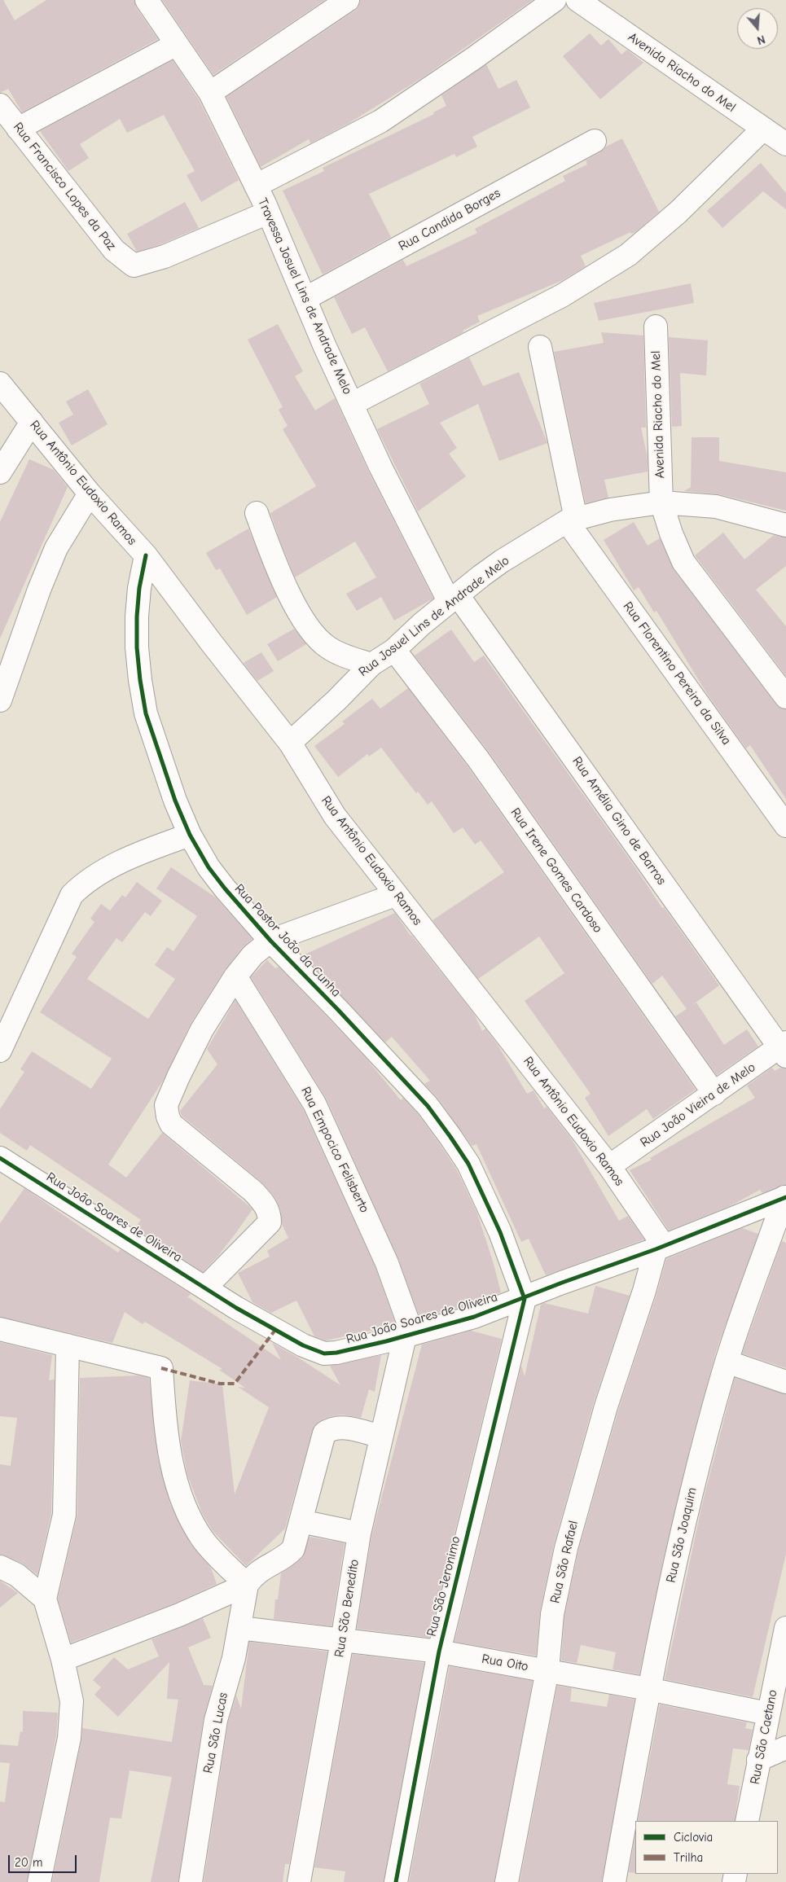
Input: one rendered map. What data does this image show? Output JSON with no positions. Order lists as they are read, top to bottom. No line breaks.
{"streets":{"street":["Avenida Riacho do Mel","Rua Francisco Lopes da Paz","Rua Candida Borges","Travessa Josuel Lins de Andrade Melo","Rua Antônio Eudoxio Ramos","Rua Josuel Lins de Andrade Melo","Rua Florentino Pereira da Silva","Rua Amélia Gino de Barros","Rua Irene Gomes Cardoso","Rua Pastor João da Cunha","Rua João Vieira de Melo","Rua Empocico Felisberto","Rua João Soares de Oliveira","Rua São Joaquim","Rua São Rafael","Rua São Jeronimo","Rua São Benedito","Rua Oito","Rua São Lucas","Rua São Caetano"]},"crossings":[["Avenida Riacho do Mel","Rua Josuel Lins de Andrade Melo"],["Rua Francisco Lopes da Paz","Travessa Josuel Lins de Andrade Melo"],["Rua Candida Borges","Travessa Josuel Lins de Andrade Melo"],["Travessa Josuel Lins de Andrade Melo","Rua Josuel Lins de Andrade Melo"],["Travessa Josuel Lins de Andrade Melo","Rua Amélia Gino de Barros"],["Rua Antônio Eudoxio Ramos","Rua Josuel Lins de Andrade Melo"],["Rua Antônio Eudoxio Ramos","Rua Pastor João da Cunha"],["Rua Antônio Eudoxio Ramos","Rua João Vieira de Melo"],["Rua Antônio Eudoxio Ramos","Rua João Soares de Oliveira"],["Rua Antônio Eudoxio Ramos","Rua São Rafael"],["Rua Josuel Lins de Andrade Melo","Rua Florentino Pereira da Silva"],["Rua Josuel Lins de Andrade Melo","Rua Amélia Gino de Barros"],["Rua Josuel Lins de Andrade Melo","Rua Irene Gomes Cardoso"],["Rua Amélia Gino de Barros","Rua João Vieira de Melo"],["Rua Irene Gomes Cardoso","Rua João Vieira de Melo"],["Rua Pastor João da Cunha","Rua João Soares de Oliveira"],["Rua Pastor João da Cunha","Rua São Jeronimo"],["Rua Empocico Felisberto","Rua João Soares de Oliveira"],["Rua Empocico Felisberto","Rua São Benedito"],["Rua João Soares de Oliveira","Rua São Joaquim"],["Rua João Soares de Oliveira","Rua São Rafael"],["Rua João Soares de Oliveira","Rua São Jeronimo"],["Rua João Soares de Oliveira","Rua São Benedito"],["Rua São Joaquim","Rua Oito"],["Rua São Rafael","Rua Oito"],["Rua São Jeronimo","Rua Oito"],["Rua São Benedito","Rua Oito"],["Rua Oito","Rua São Lucas"],["Rua Oito","Rua São Caetano"]],"legend":["Ciclovia","Trilha"],"scale_bar":"20 m","north":"bottom"}
